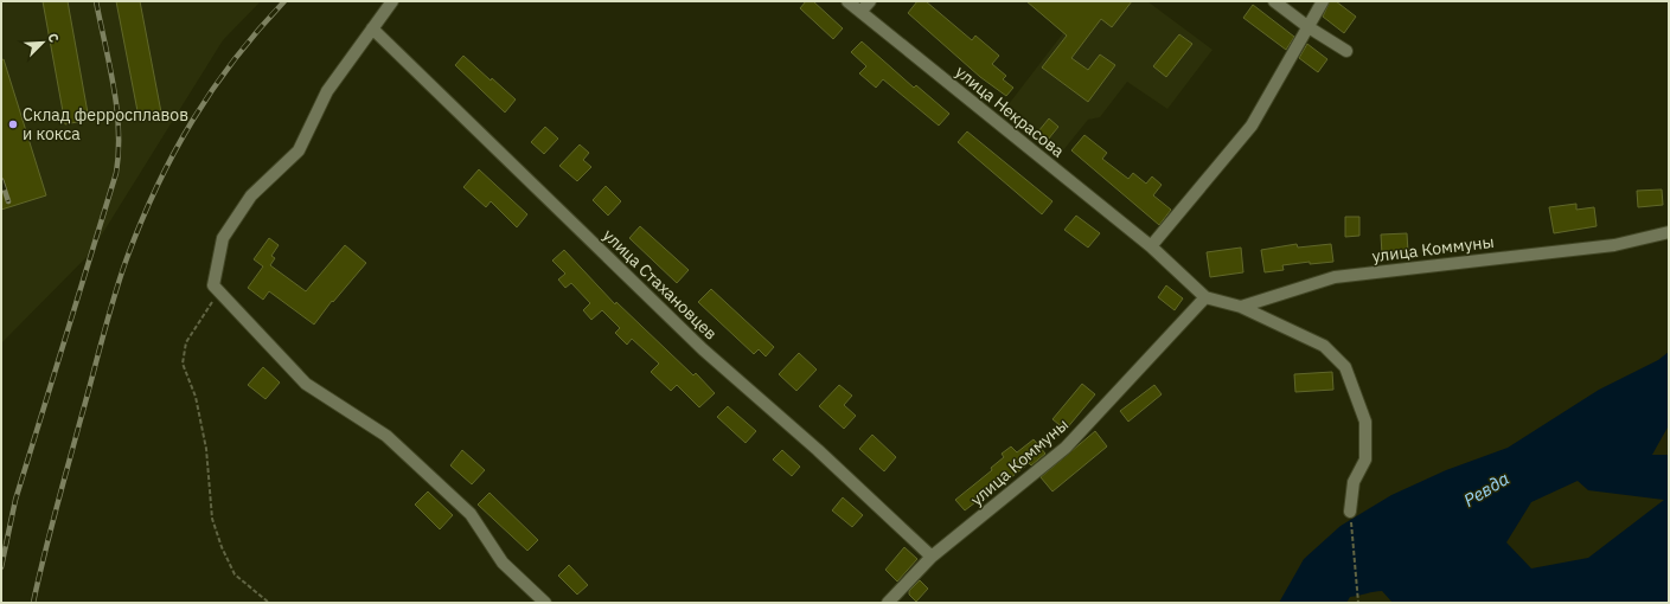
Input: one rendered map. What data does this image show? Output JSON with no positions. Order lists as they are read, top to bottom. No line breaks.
{"streets":{"street":["улица Некрасова","улица Коммуны","улица Стахановцев"]},"crossings":[["улица Коммуны","улица Стахановцев"]],"water":["Ревда"],"places":["Склад ферросплавов и кокса"],"north":"top right"}
